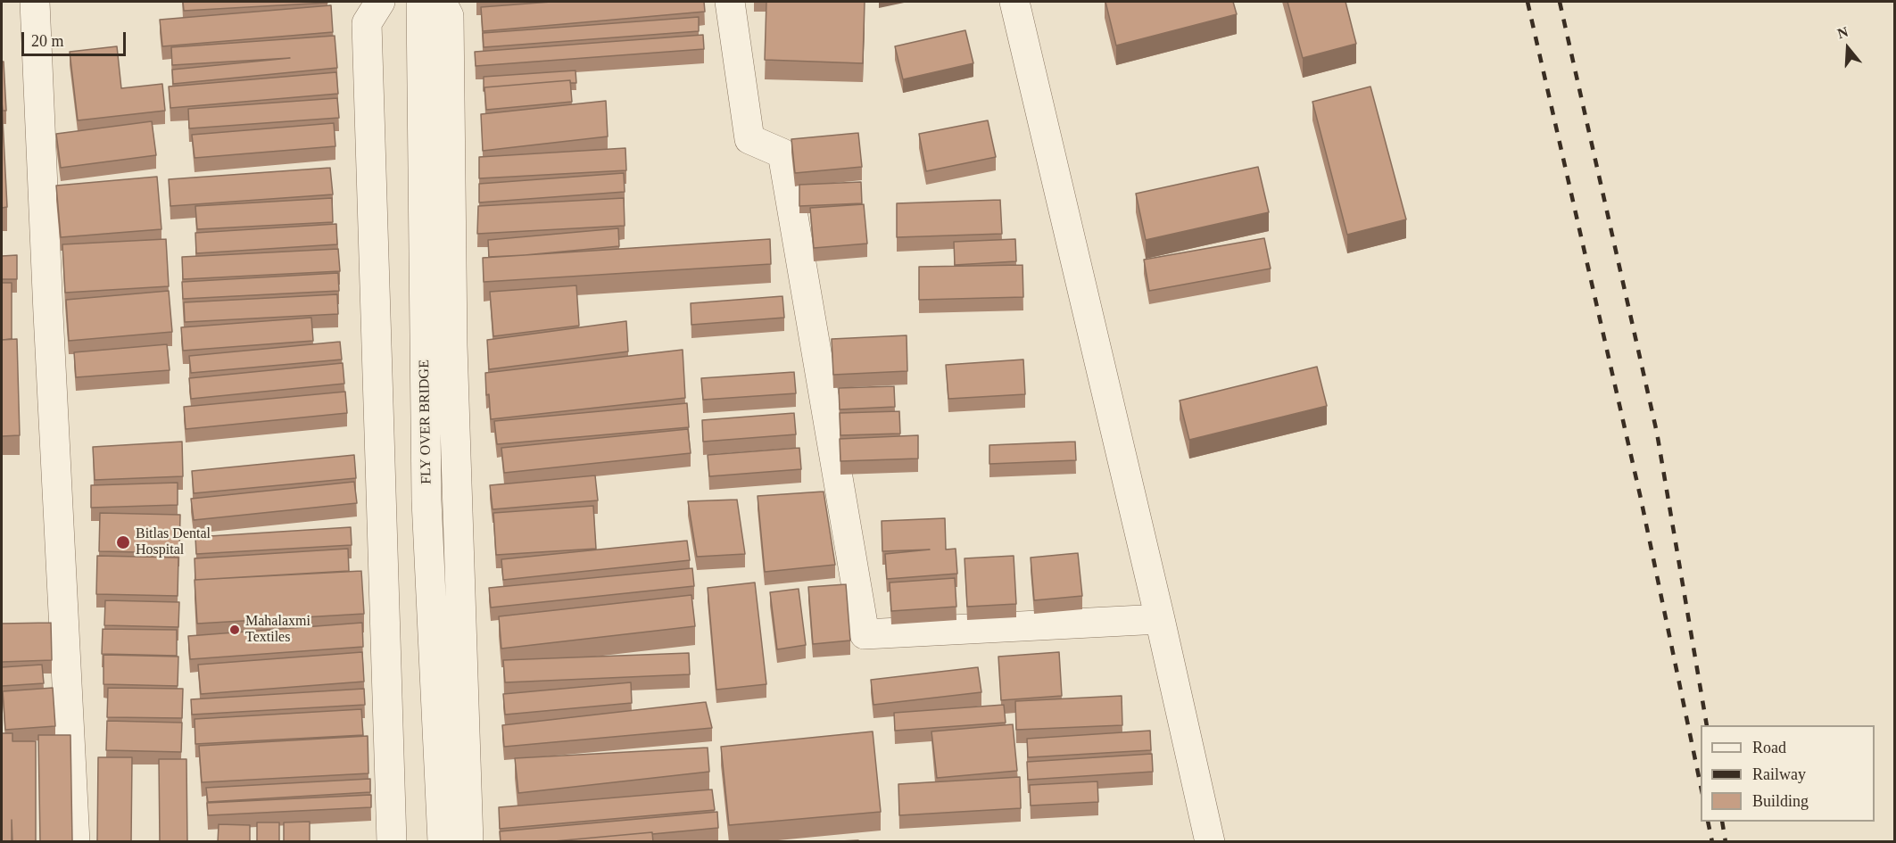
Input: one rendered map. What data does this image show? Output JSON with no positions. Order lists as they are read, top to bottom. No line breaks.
{"streets":{"street":["FLY OVER BRIDGE"]},"places":["Bitlas Dental Hospital","Mahalaxmi Textiles"],"legend":["Road","Railway","Building"],"scale_bar":"20 m","north":"top"}
